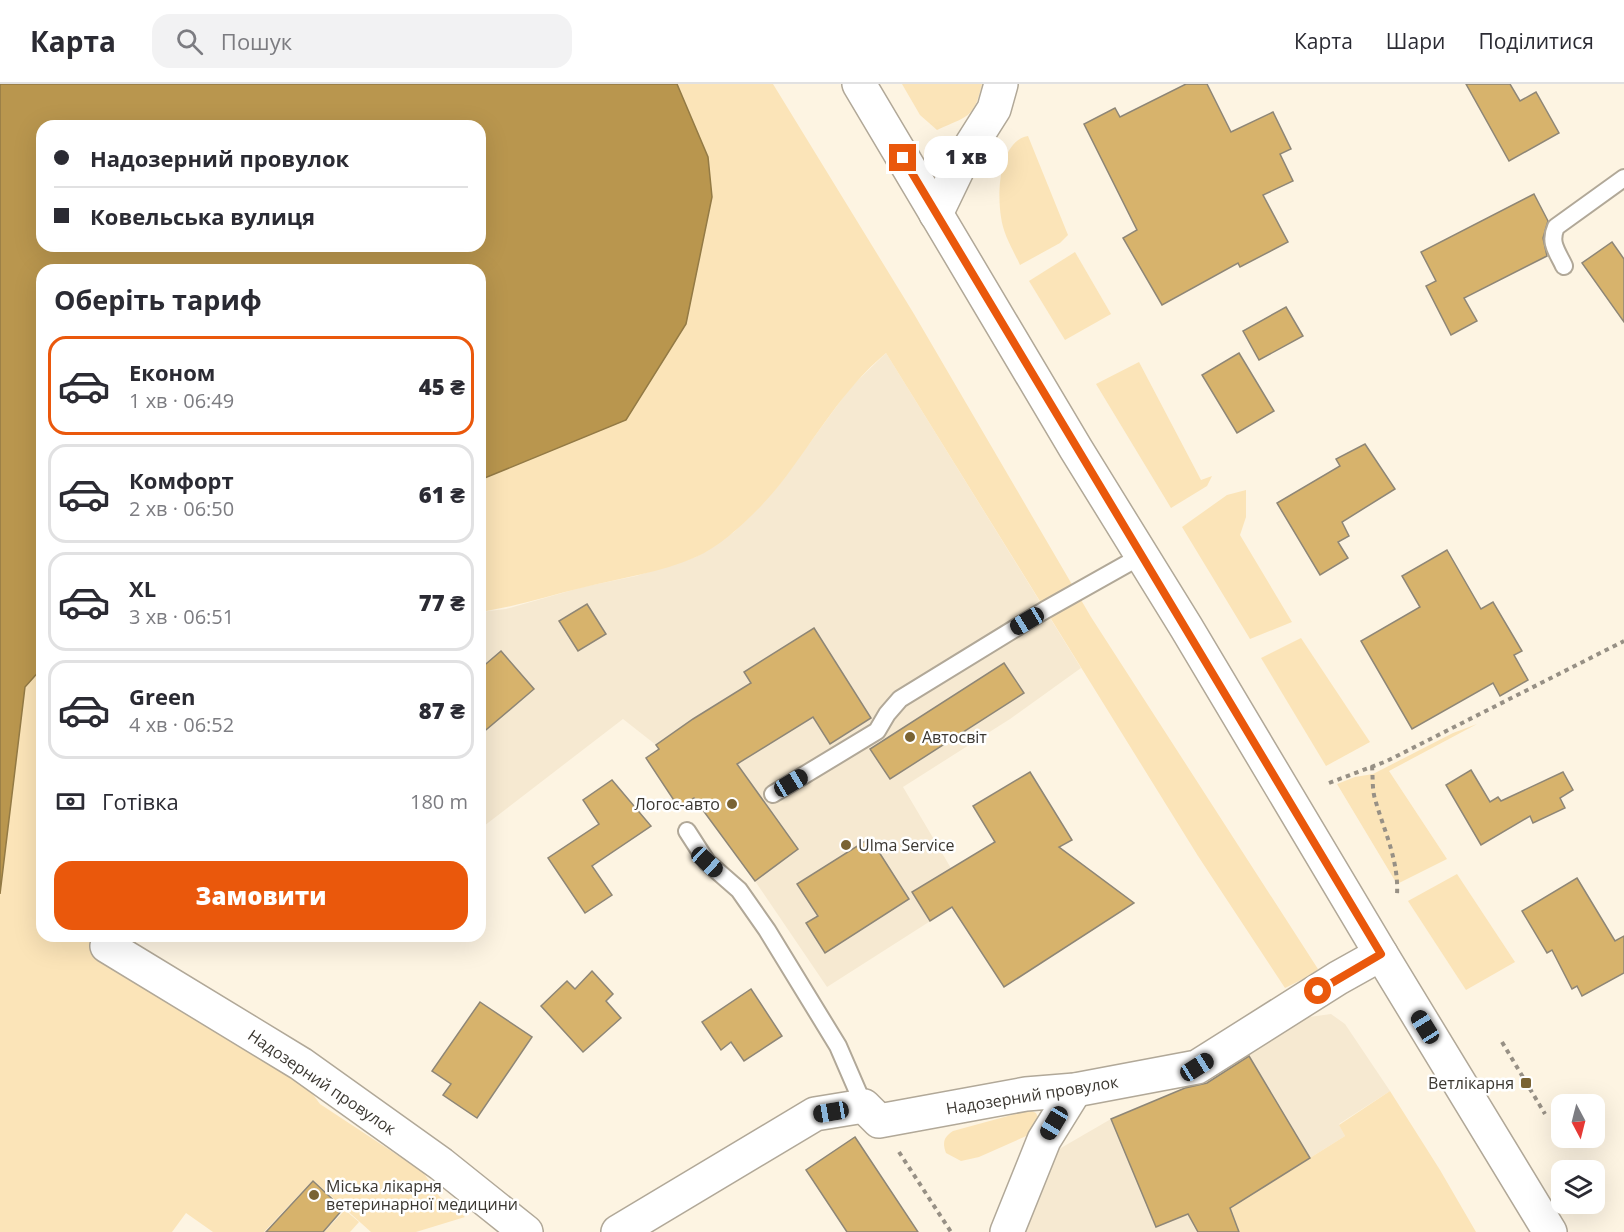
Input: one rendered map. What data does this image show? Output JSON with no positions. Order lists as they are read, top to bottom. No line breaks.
{"streets":{"street":["Надозерний провулок"]},"places":{"other":["Автосвіт","Логос-авто","Ulma Service","Міська лікарня ветеринарної медицини"],"transit":["Ветлікарня"]},"north":"bottom","page":{"header":"Карта","search":"Пошук","nav":["Карта","Шари","Поділитися"],"banner":["Надозерний провулок","Ковельська вулиця"],"bubble":"1 хв","heading":"Оберіть тариф","list":[{"name":"Економ","note":"1 хв · 06:49","value":"45 ₴"},{"name":"Комфорт","note":"2 хв · 06:50","value":"61 ₴"},{"name":"XL","note":"3 хв · 06:51","value":"77 ₴"},{"name":"Green","note":"4 хв · 06:52","value":"87 ₴"}],"pay":["Готівка","180 m"],"buttons":"Замовити"}}
